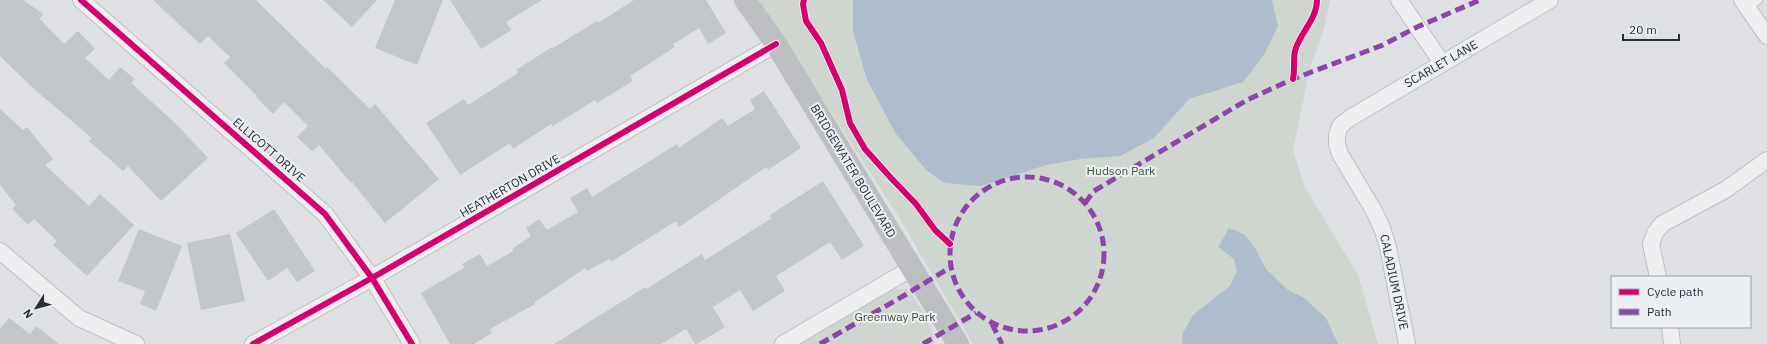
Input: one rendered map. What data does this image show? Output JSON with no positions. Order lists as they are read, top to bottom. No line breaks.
{"streets":{"street":["SCARLET LANE","ELLICOTT DRIVE","BRIDGEWATER BOULEVARD","HEATHERTON DRIVE","CALADIUM DRIVE"]},"crossings":[["SCARLET LANE","CALADIUM DRIVE"],["ELLICOTT DRIVE","HEATHERTON DRIVE"],["BRIDGEWATER BOULEVARD","HEATHERTON DRIVE"]],"parks":["Hudson Park","Greenway Park"],"legend":["Cycle path","Path"],"scale_bar":"20 m","north":"bottom left"}
